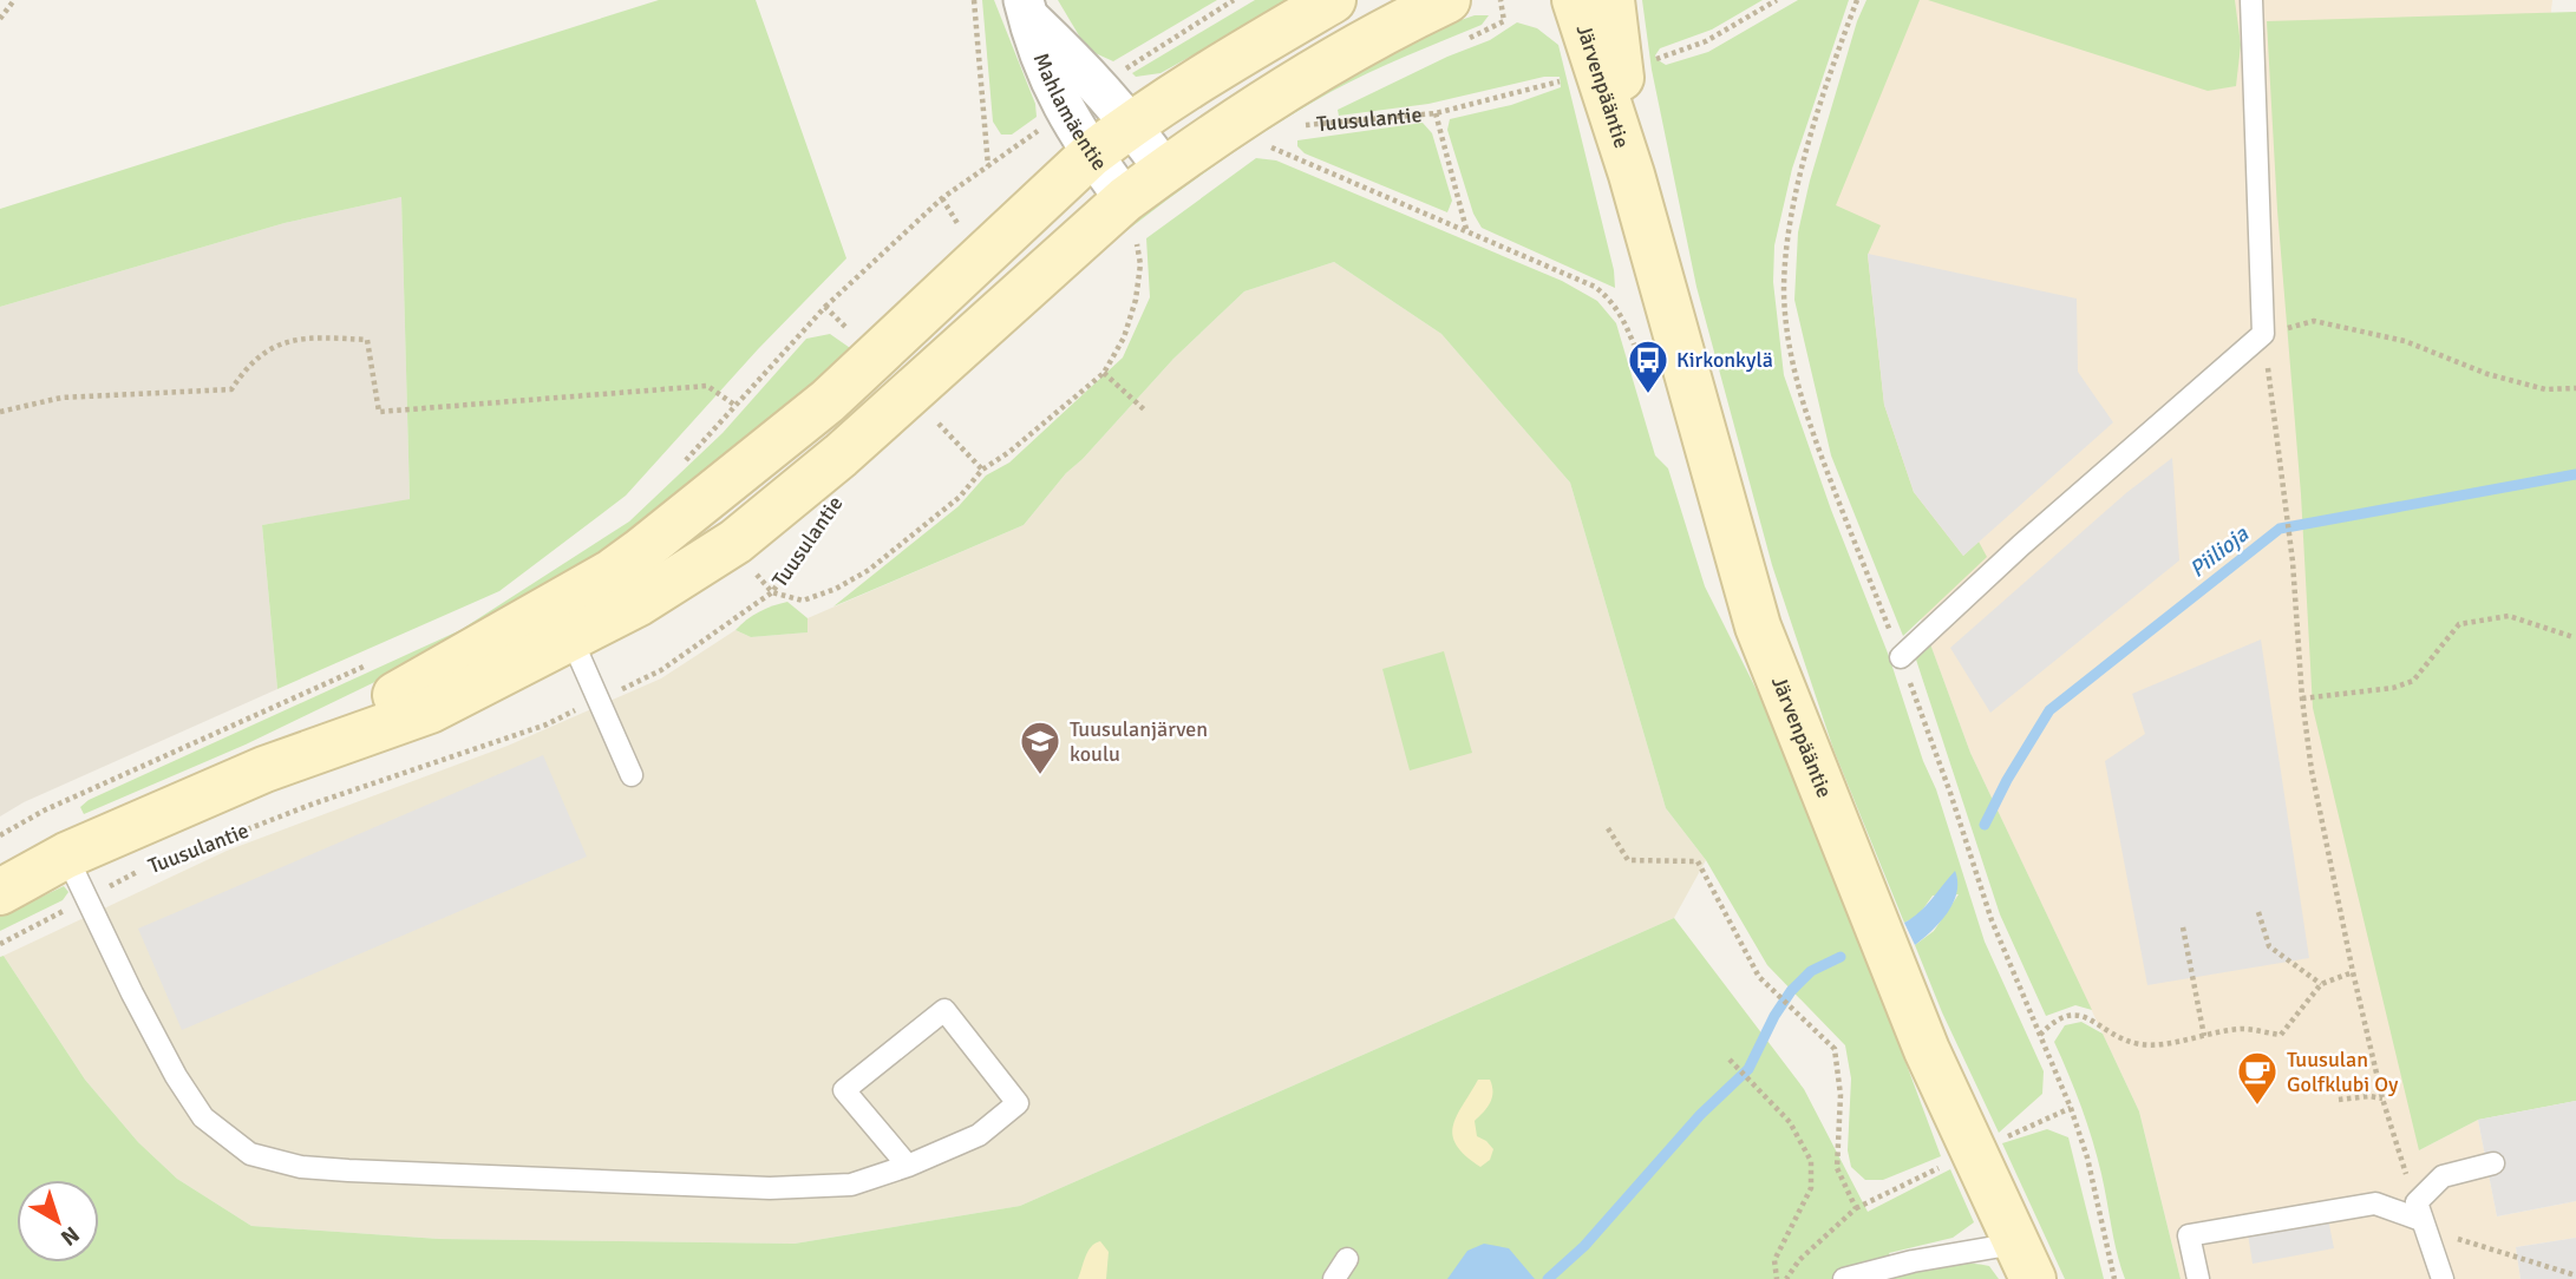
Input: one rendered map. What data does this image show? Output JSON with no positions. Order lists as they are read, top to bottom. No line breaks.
{"streets":{"main road":["Järvenpääntie","Tuusulantie"],"street":["Mahlamäentie"]},"crossings":[["Mahlamäentie","Tuusulantie"]],"water":["Piilioja"],"places":{"bus stop":["Kirkonkylä"],"school or university":["Tuusulanjärven koulu"],"cafe":["Tuusulan Golfklubi Oy"]},"north":"bottom right"}
